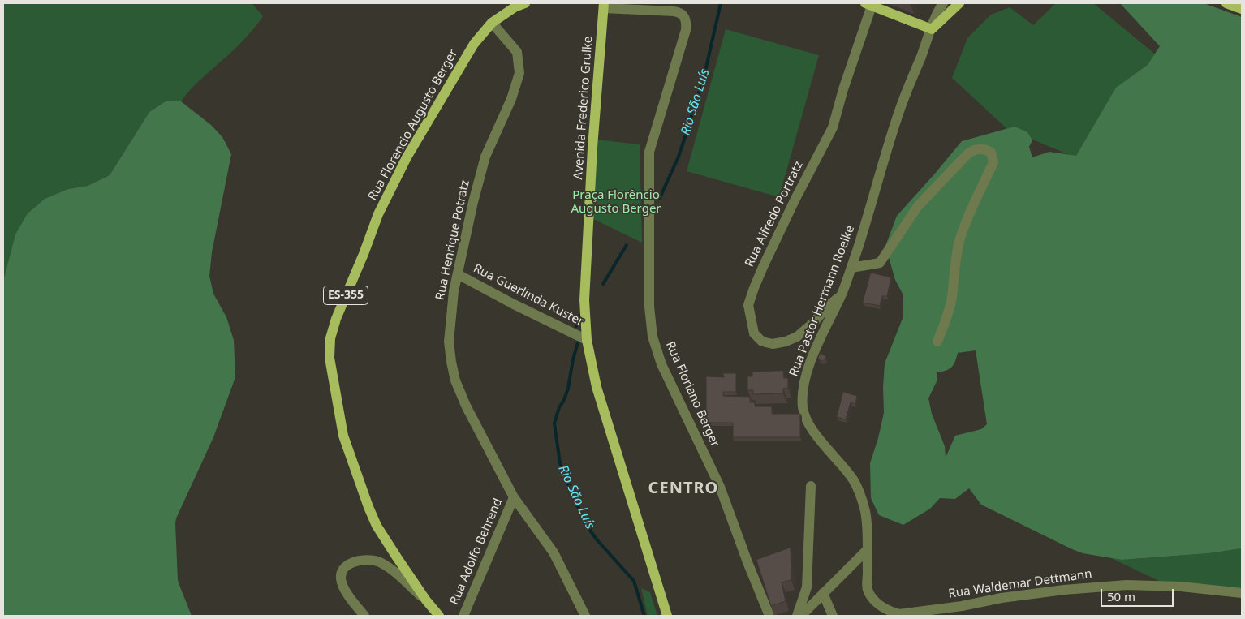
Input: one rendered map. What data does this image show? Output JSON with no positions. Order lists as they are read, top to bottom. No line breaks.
{"streets":{"main road":["Avenida Frederico Grulke","Rua Florencio Augusto Berger","ES-355"],"street":["Rua Alfredo Portratz","Rua Henrique Potratz","Rua Guerlinda Kuster","Rua Pastor Hermann Roelke","Rua Floriano Berger","Rua Adolfo Behrend","Rua Waldemar Dettmann"]},"crossings":[["Avenida Frederico Grulke","Rua Guerlinda Kuster"],["Avenida Frederico Grulke","Rua Floriano Berger"],["Rua Florencio Augusto Berger","Rua Henrique Potratz"],["Rua Alfredo Portratz","Rua Pastor Hermann Roelke"],["Rua Henrique Potratz","Rua Guerlinda Kuster"],["Rua Henrique Potratz","Rua Adolfo Behrend"],["Rua Pastor Hermann Roelke","Rua Waldemar Dettmann"]],"districts":["CENTRO"],"water":["Rio São Luís"],"parks":["Praça Florêncio Augusto Berger"],"scale_bar":"50 m"}
